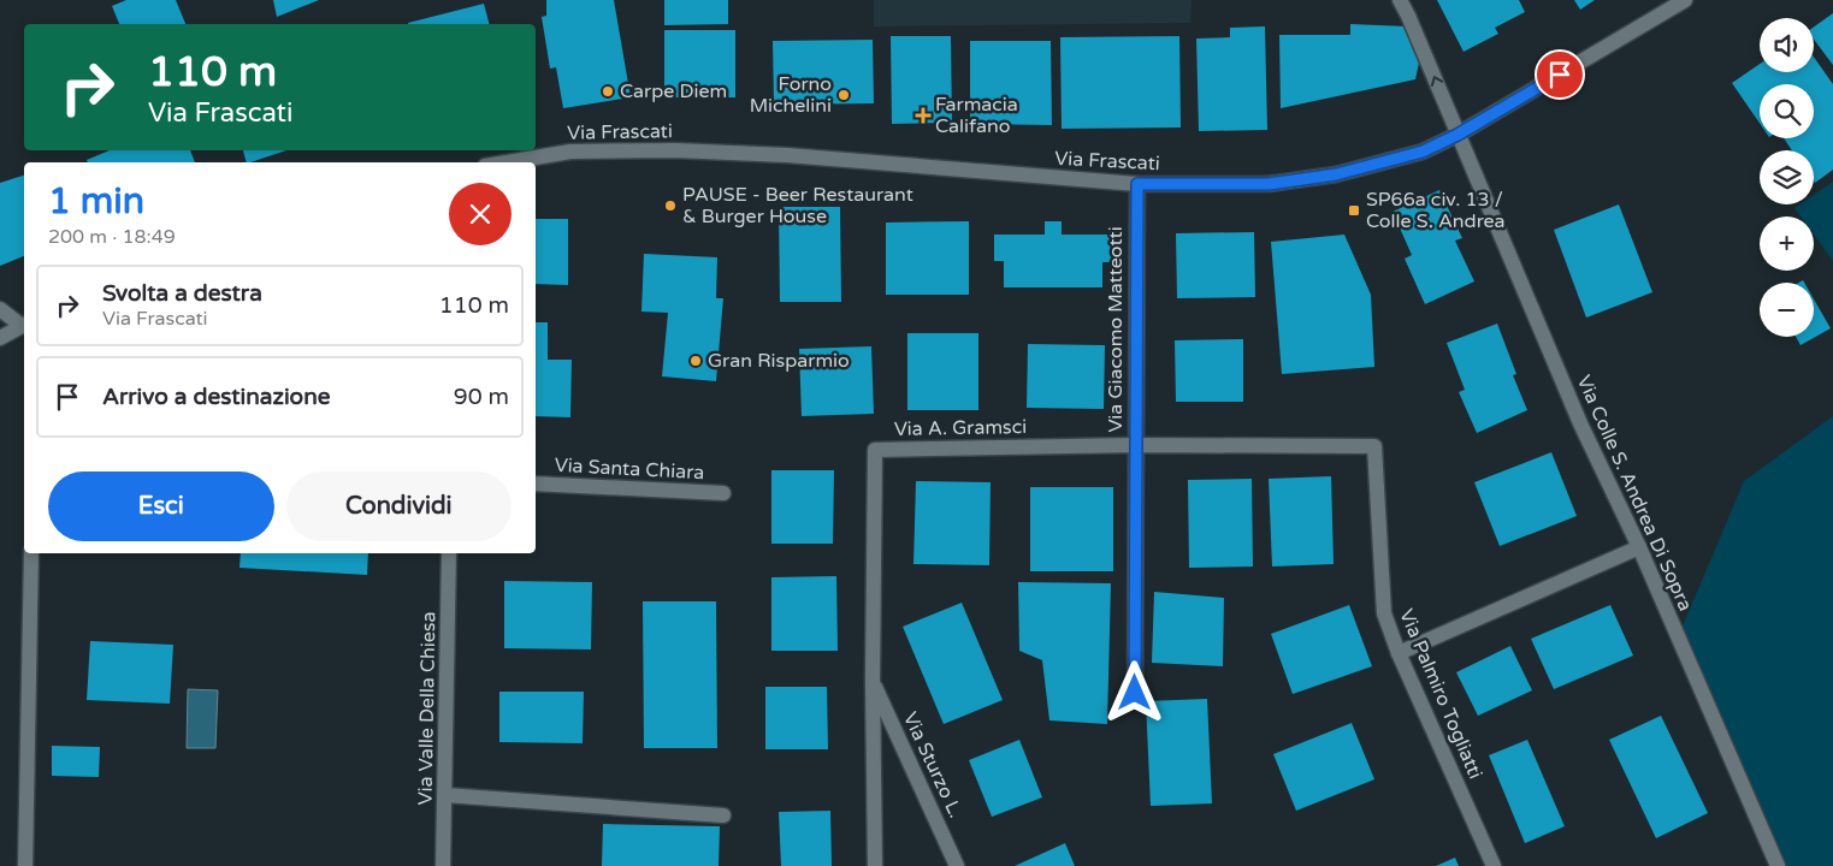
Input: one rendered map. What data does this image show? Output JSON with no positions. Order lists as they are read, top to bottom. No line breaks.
{"streets":{"street":["Via Frascati","Via Giacomo Matteotti","Via A. Gramsci","Via Santa Chiara","Via Colle S. Andrea Di Sopra","Via Palmiro Togliatti","Via Valle Della Chiesa","Via Sturzo L."]},"crossings":[["Via Frascati","Via Giacomo Matteotti"],["Via Frascati","Via Colle S. Andrea Di Sopra"],["Via Giacomo Matteotti","Via A. Gramsci"],["Via Giacomo Matteotti","Via Palmiro Togliatti"],["Via A. Gramsci","Via Palmiro Togliatti"],["Via A. Gramsci","Via Sturzo L."]],"places":{"other":["Carpe Diem","Forno Michelini","PAUSE - Beer Restaurant & Burger House","Gran Risparmio"],"health":["Farmacia Califano"],"transit":["SP66a civ. 13 / Colle S. Andrea"]},"page":{"map_buttons":["+","−"],"turn":["110 m","Via Frascati"],"heading":["1 min","200 m · 18:49"],"list":[{"name":"Svolta a destra","note":"Via Frascati","value":"110 m"},{"name":"Arrivo a destinazione","value":"90 m"}],"buttons":["Esci","Condividi"]}}
